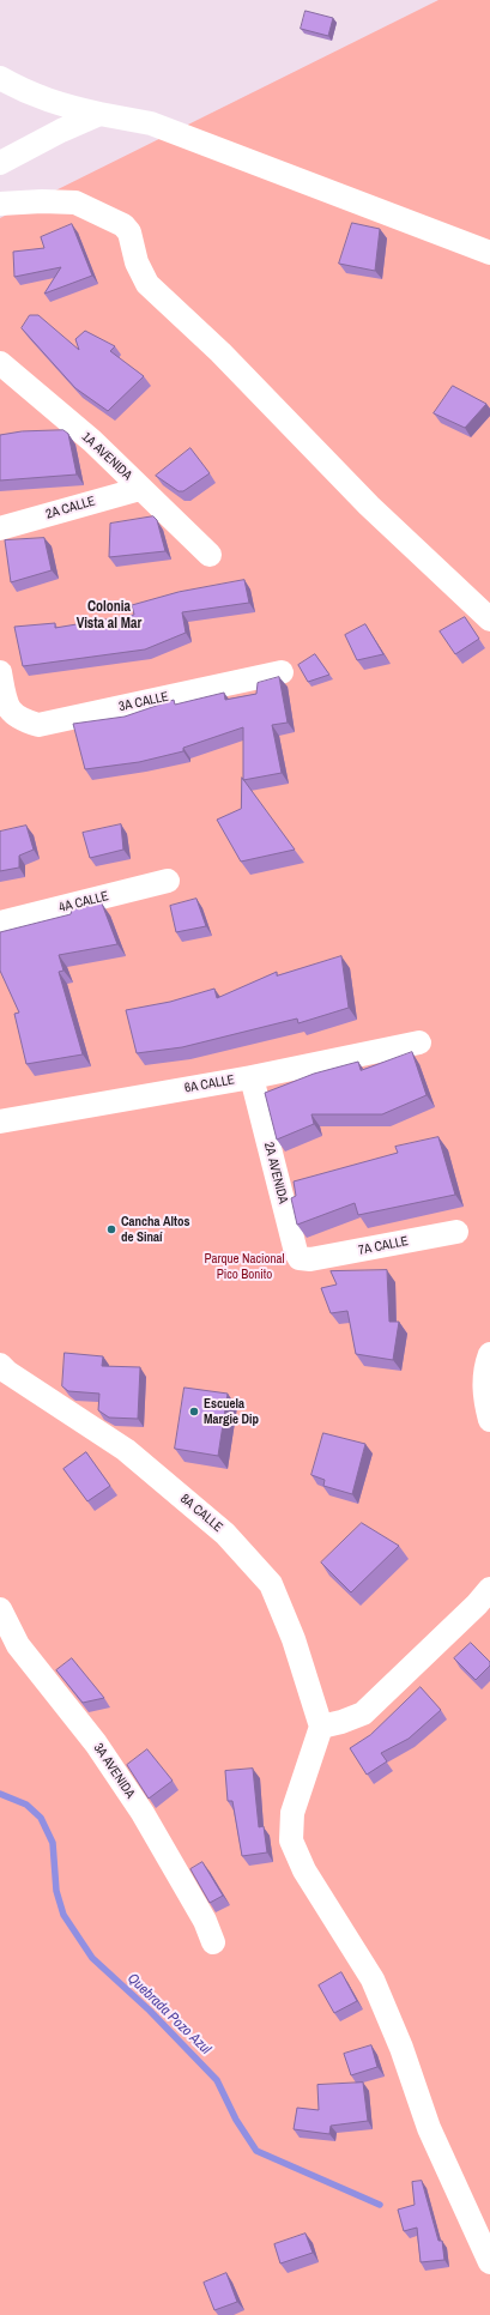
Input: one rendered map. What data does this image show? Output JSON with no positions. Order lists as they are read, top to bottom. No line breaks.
{"streets":{"street":["1A AVENIDA","2A CALLE","3A CALLE","4A CALLE","6A CALLE","2A AVENIDA","7A CALLE","8A CALLE","3A AVENIDA"]},"crossings":[["1A AVENIDA","2A CALLE"],["6A CALLE","2A AVENIDA"],["2A AVENIDA","7A CALLE"]],"districts":["Colonia Vista al Mar"],"water":["Quebrada Pozo Azul"],"parks":["Parque Nacional Pico Bonito"],"places":["Cancha Altos de Sinaí","Escuela Margie Dip"]}
